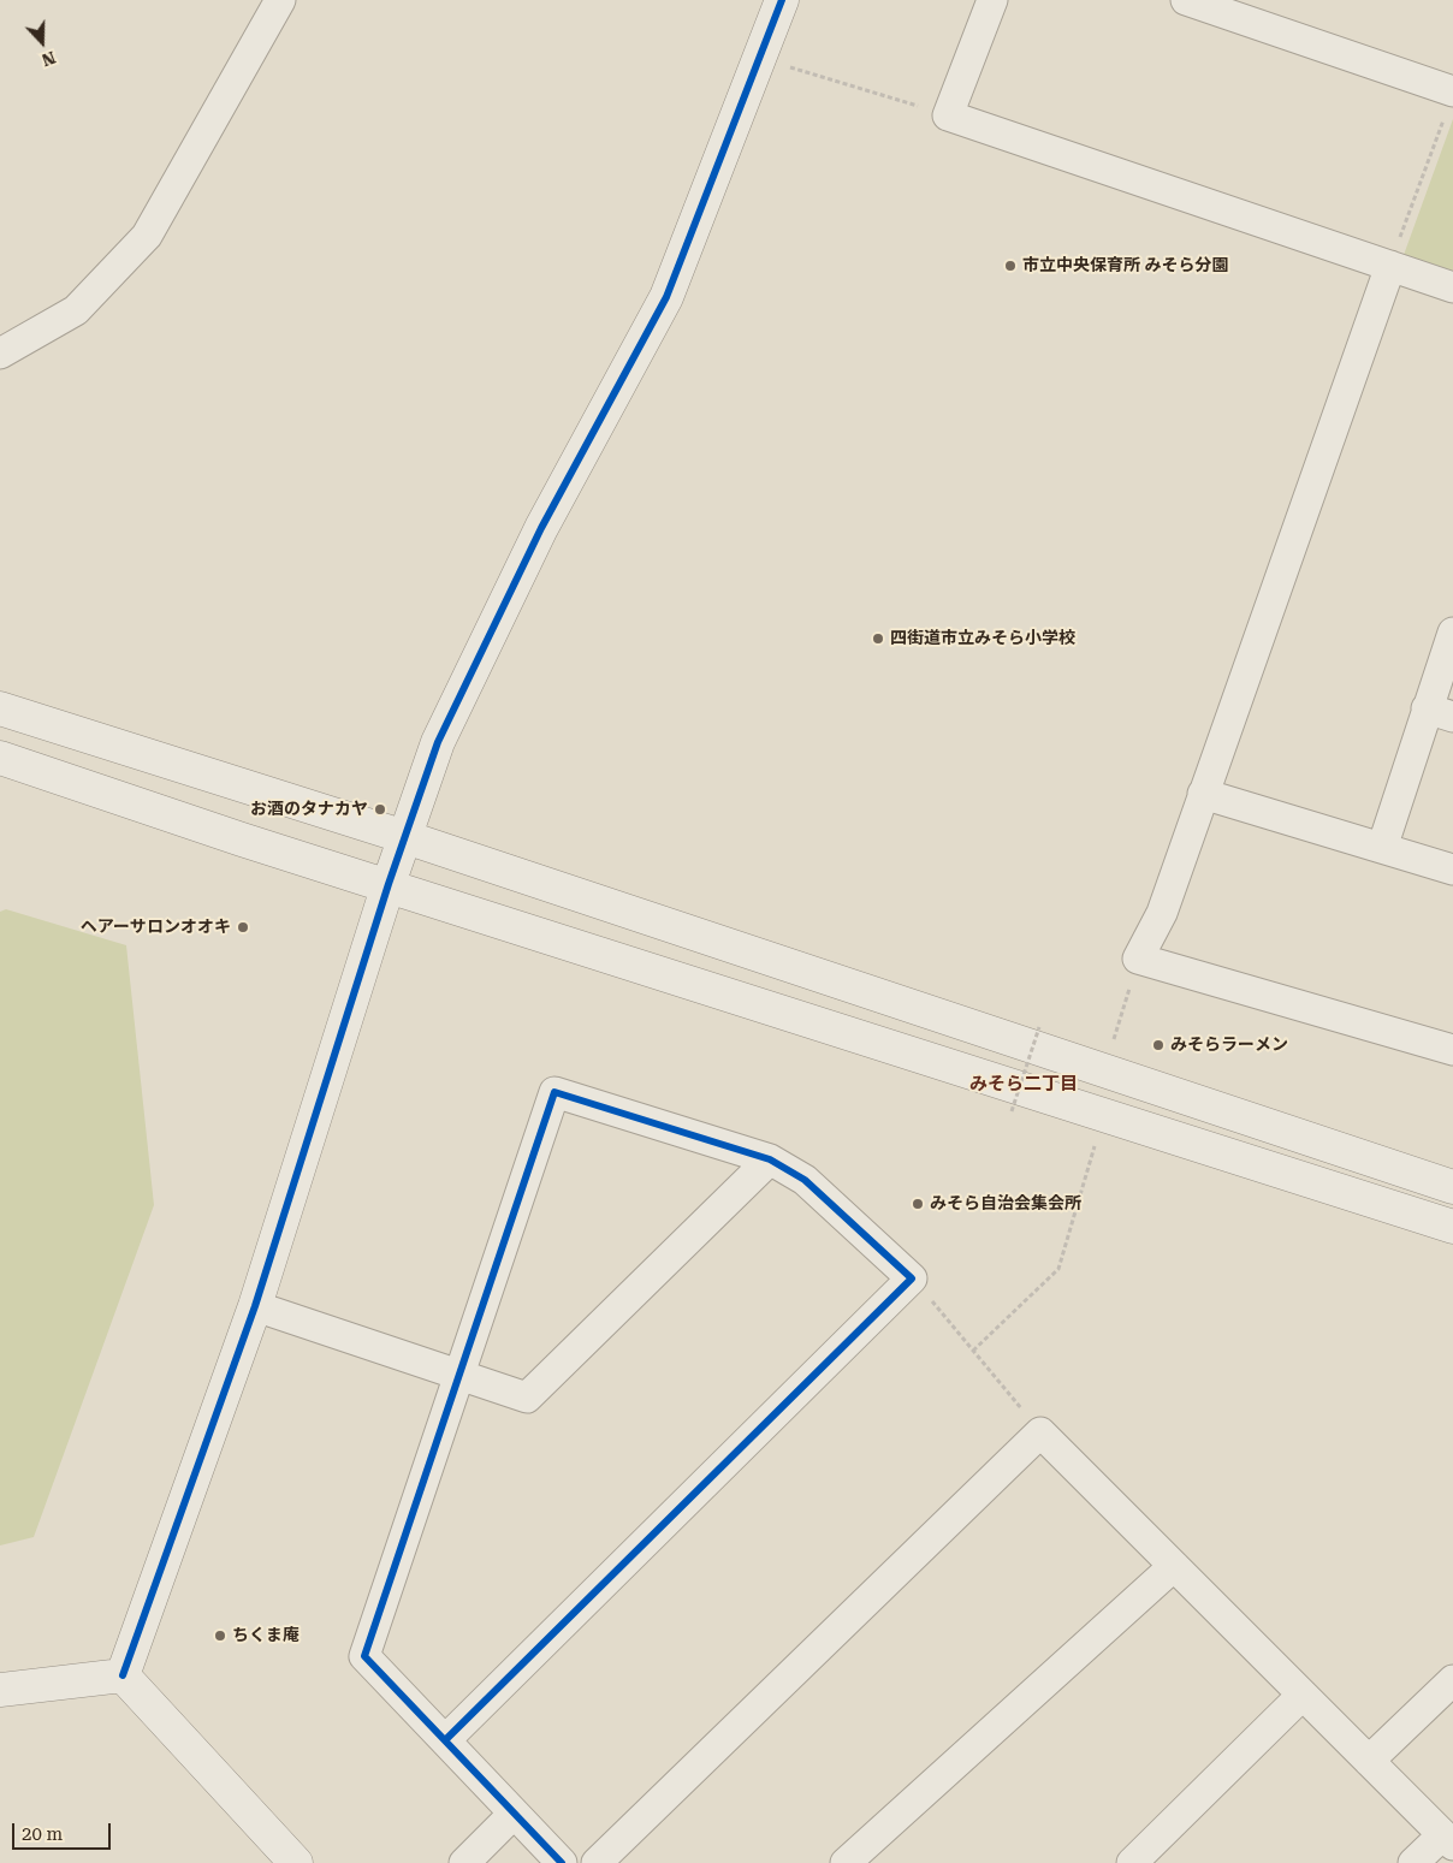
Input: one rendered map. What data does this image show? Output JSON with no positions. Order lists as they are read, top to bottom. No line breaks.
{"districts":["みそら二丁目"],"places":["市立中央保育所 みそら分園","四街道市立みそら小学校","お酒のタナカヤ","ヘアーサロンオオキ","みそらラーメン","みそら自治会集会所","ちくま庵"],"scale_bar":"20 m","north":"bottom"}
